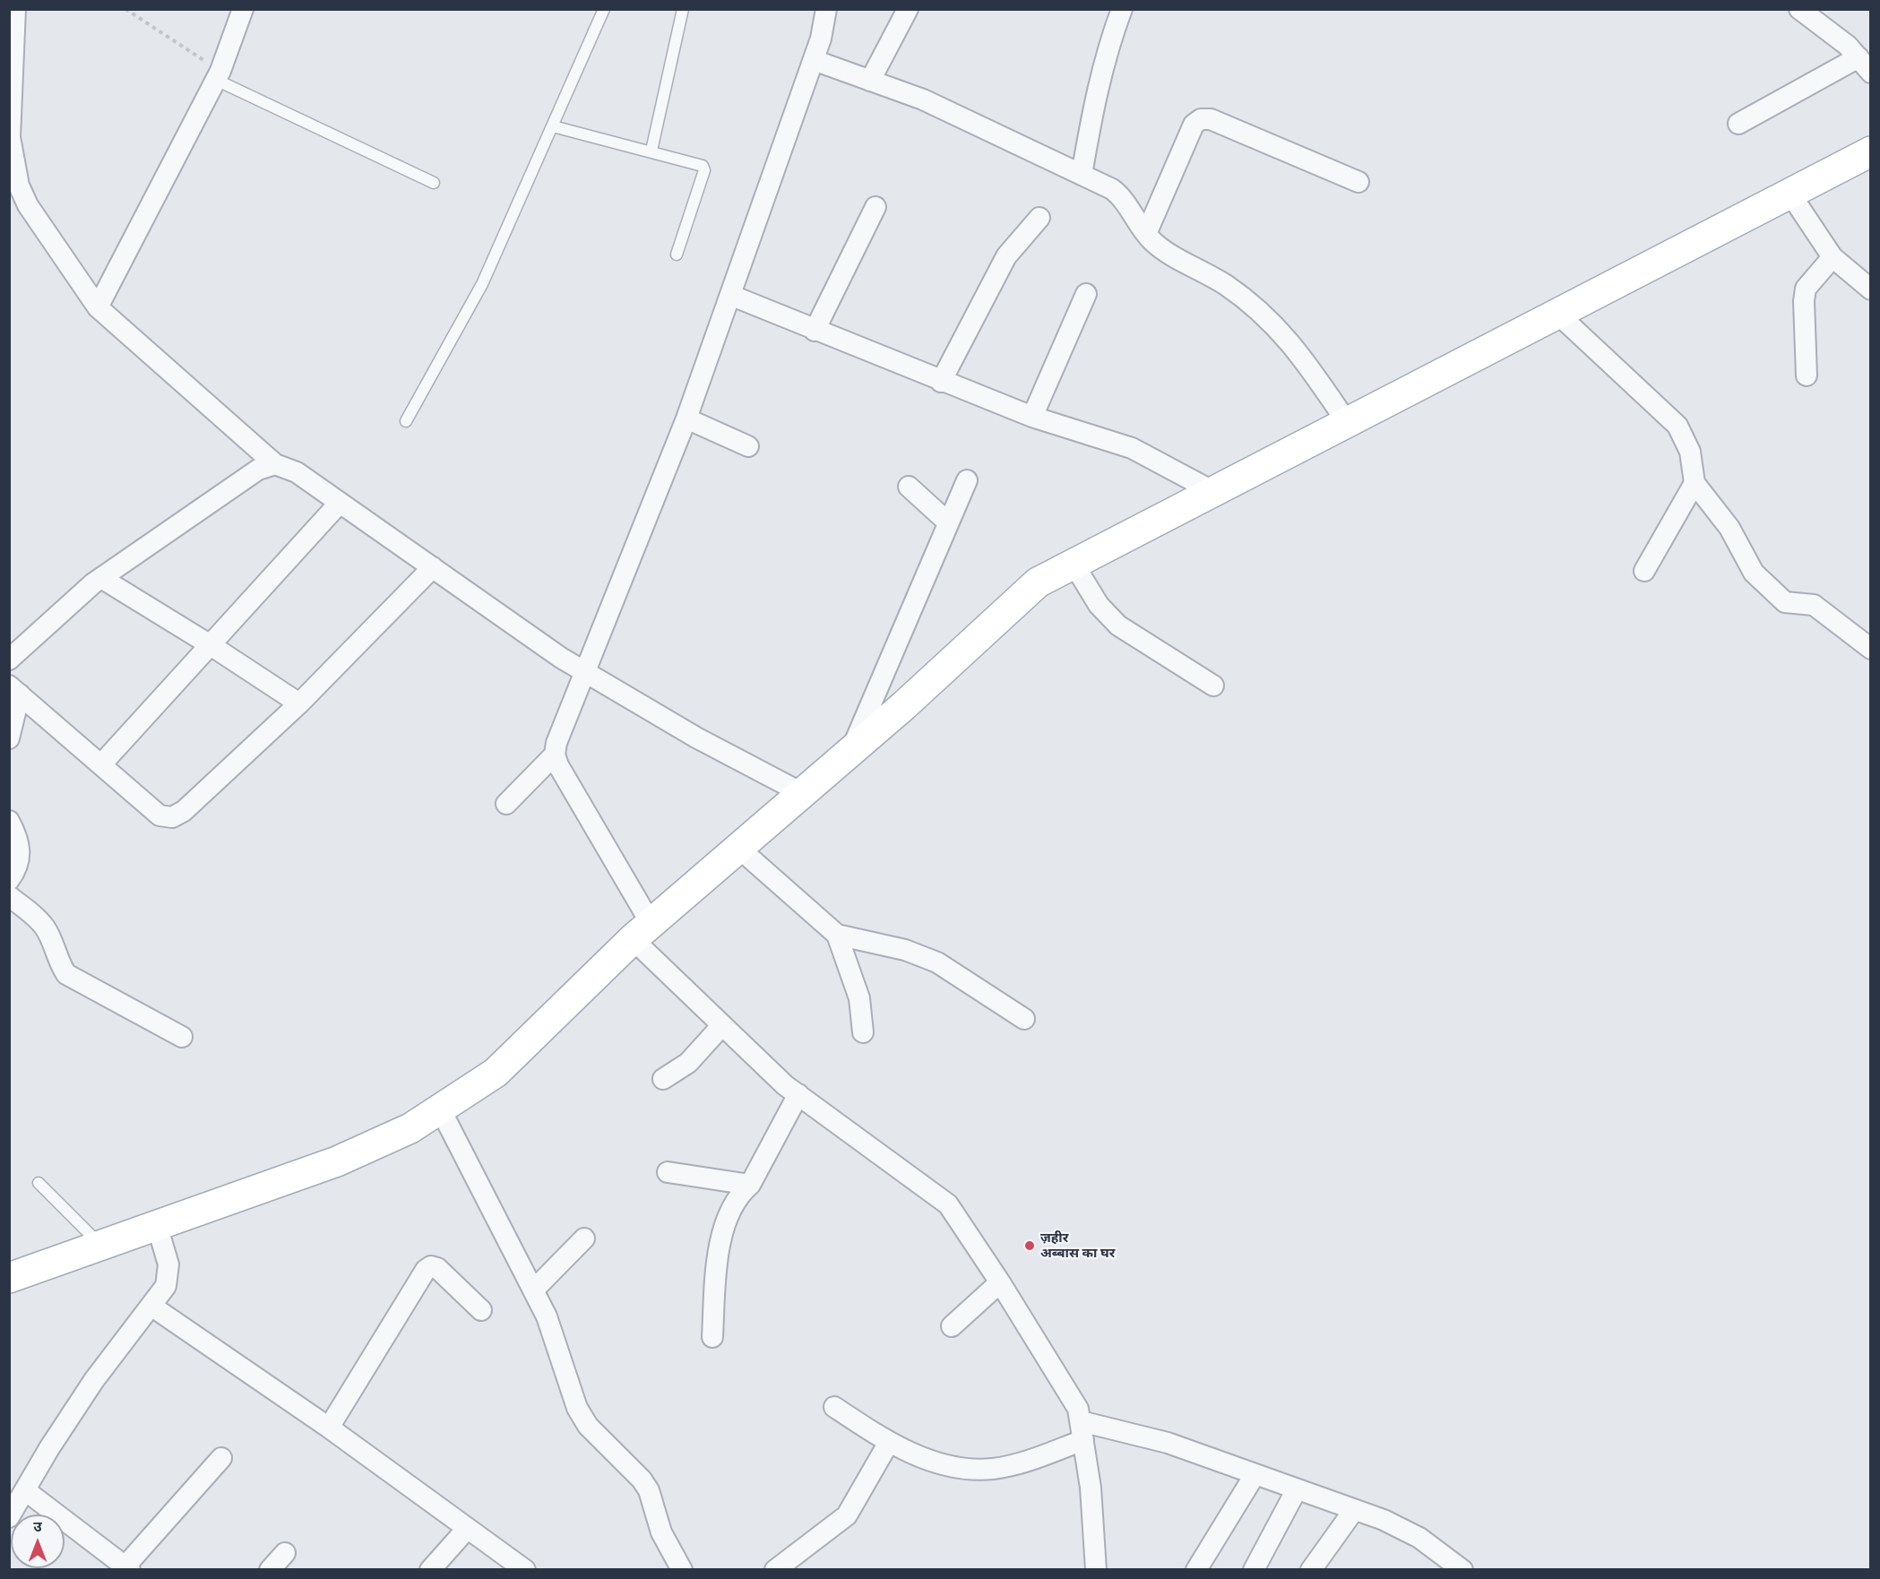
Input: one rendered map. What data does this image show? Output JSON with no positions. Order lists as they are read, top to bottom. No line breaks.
{"places":["ज़हीर अब्बास का घर"],"north":"top"}
